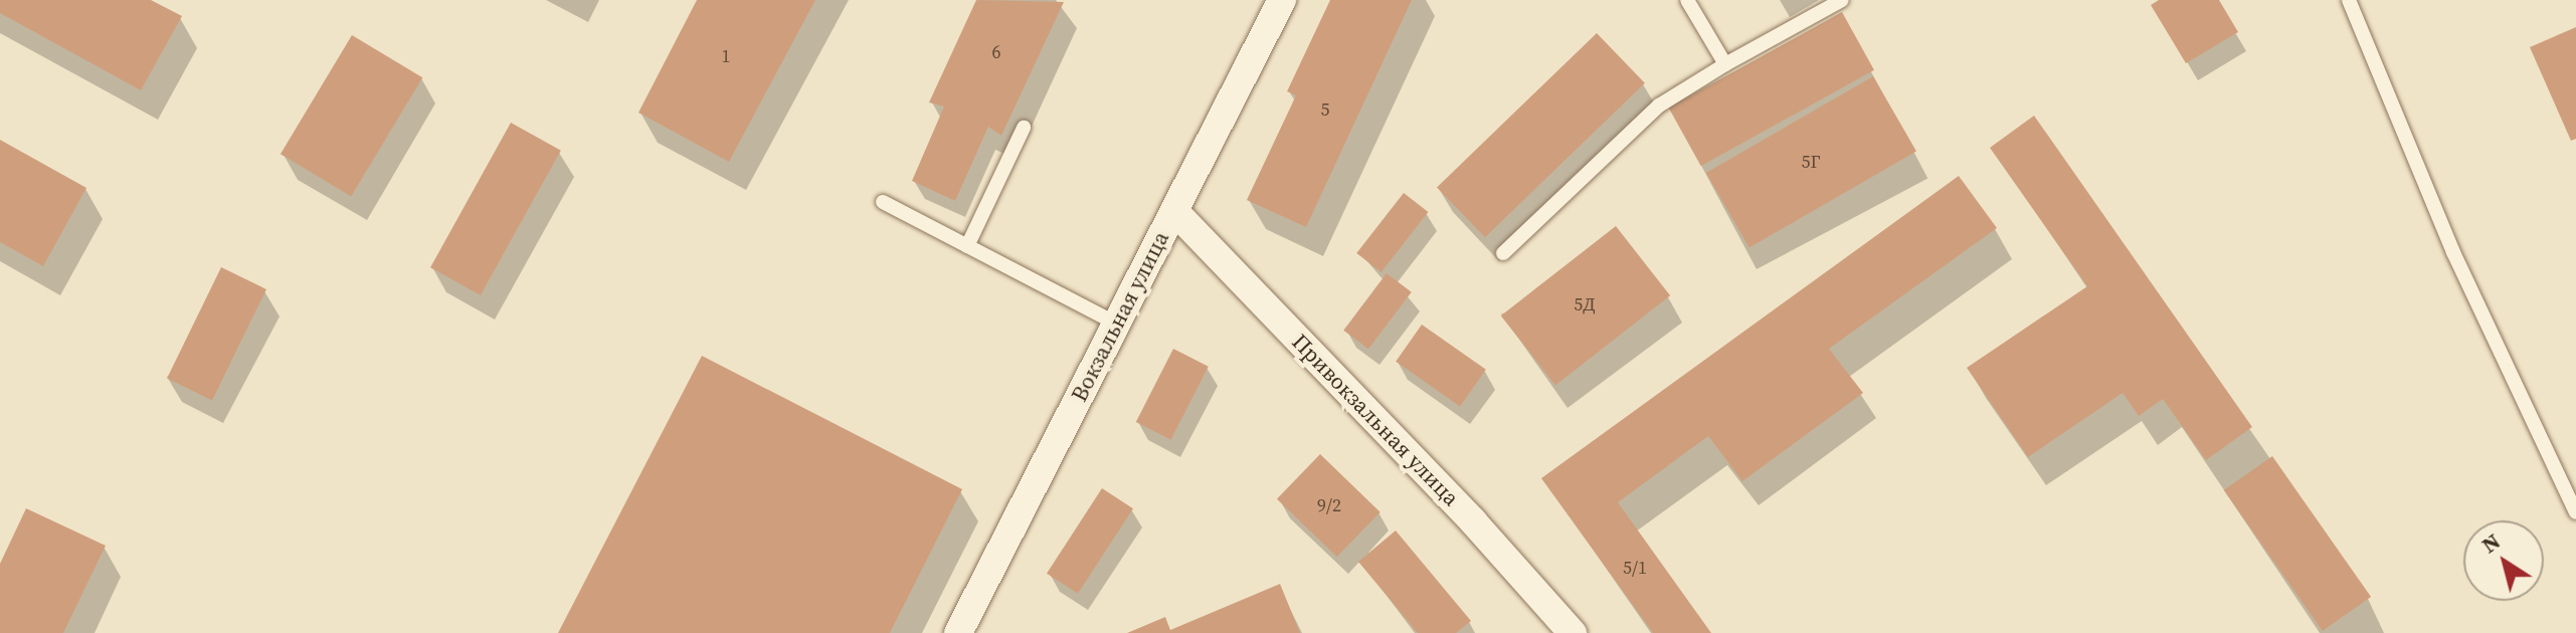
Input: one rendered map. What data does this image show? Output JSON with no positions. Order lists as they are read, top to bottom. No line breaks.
{"streets":{"street":["Вокзальная улица","Привокзальная улица"]},"crossings":[["Вокзальная улица","Привокзальная улица"]],"house_numbers":["6","1","5","5Г","5Д","9/2","5/1"],"north":"top left"}
